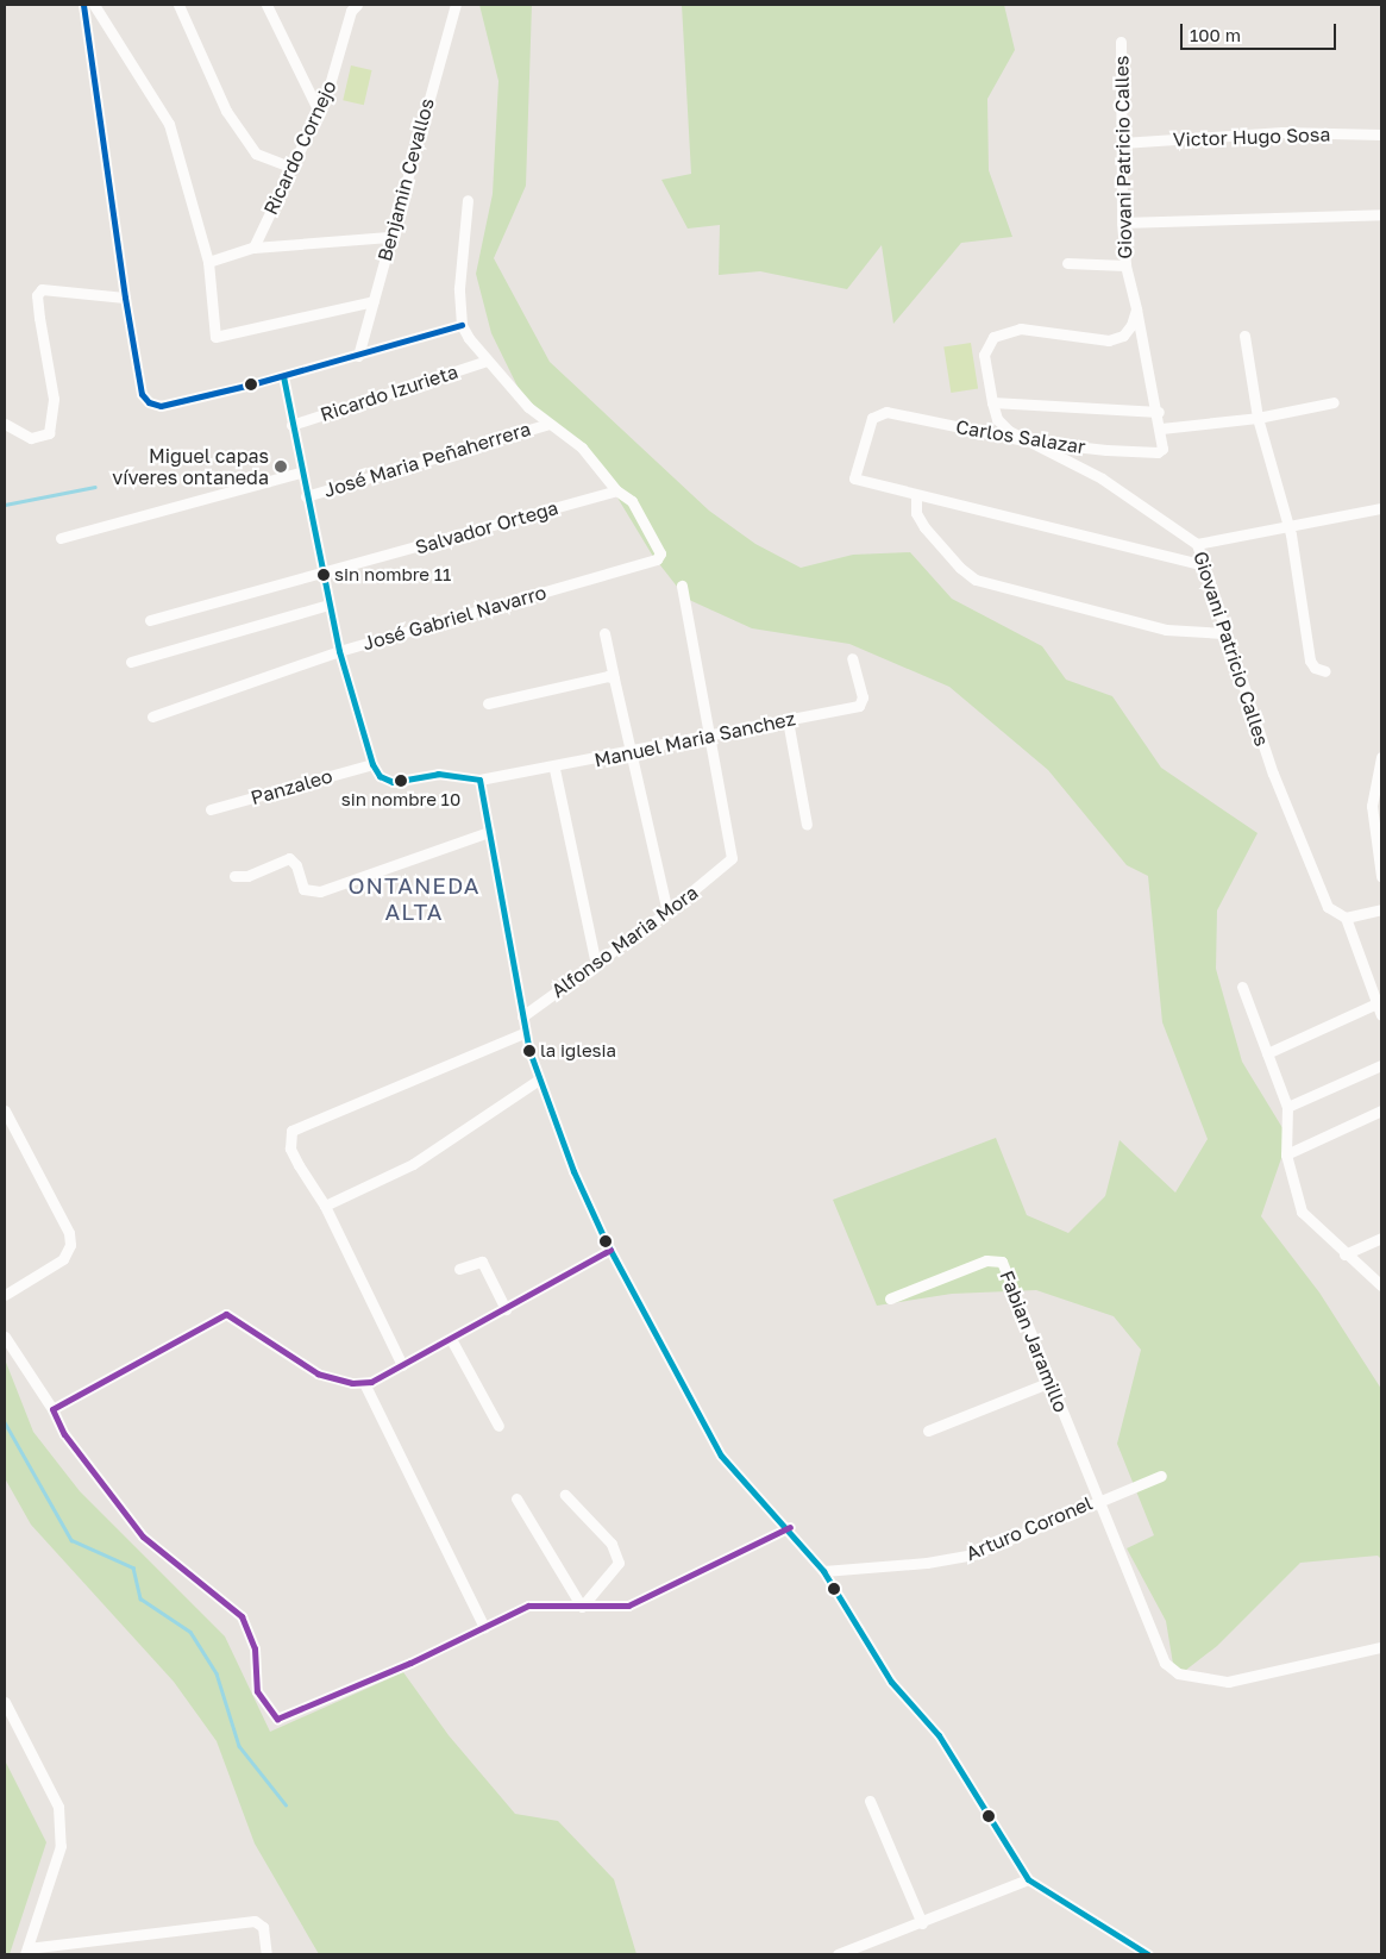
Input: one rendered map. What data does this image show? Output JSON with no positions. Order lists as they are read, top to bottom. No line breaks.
{"streets":{"street":["Victor Hugo Sosa","Ricardo Cornejo","Giovani Patricio Calles","Benjamin Cevallos","Ricardo Izurieta","Carlos Salazar","José Maria Peñaherrera","Salvador Ortega","José Gabriel Navarro","Manuel Maria Sanchez","Panzaleo","Alfonso Maria Mora","Fabian Jaramillo","Arturo Coronel"]},"crossings":[["Victor Hugo Sosa","Giovani Patricio Calles"],["Giovani Patricio Calles","Carlos Salazar"],["Salvador Ortega","José Gabriel Navarro"],["Manuel Maria Sanchez","Panzaleo"],["Manuel Maria Sanchez","Alfonso Maria Mora"],["Fabian Jaramillo","Arturo Coronel"]],"districts":["ONTANEDA ALTA"],"places":["Miguel capas víveres ontaneda","sin nombre 11","sin nombre 10","la iglesia"],"scale_bar":"100 m"}
